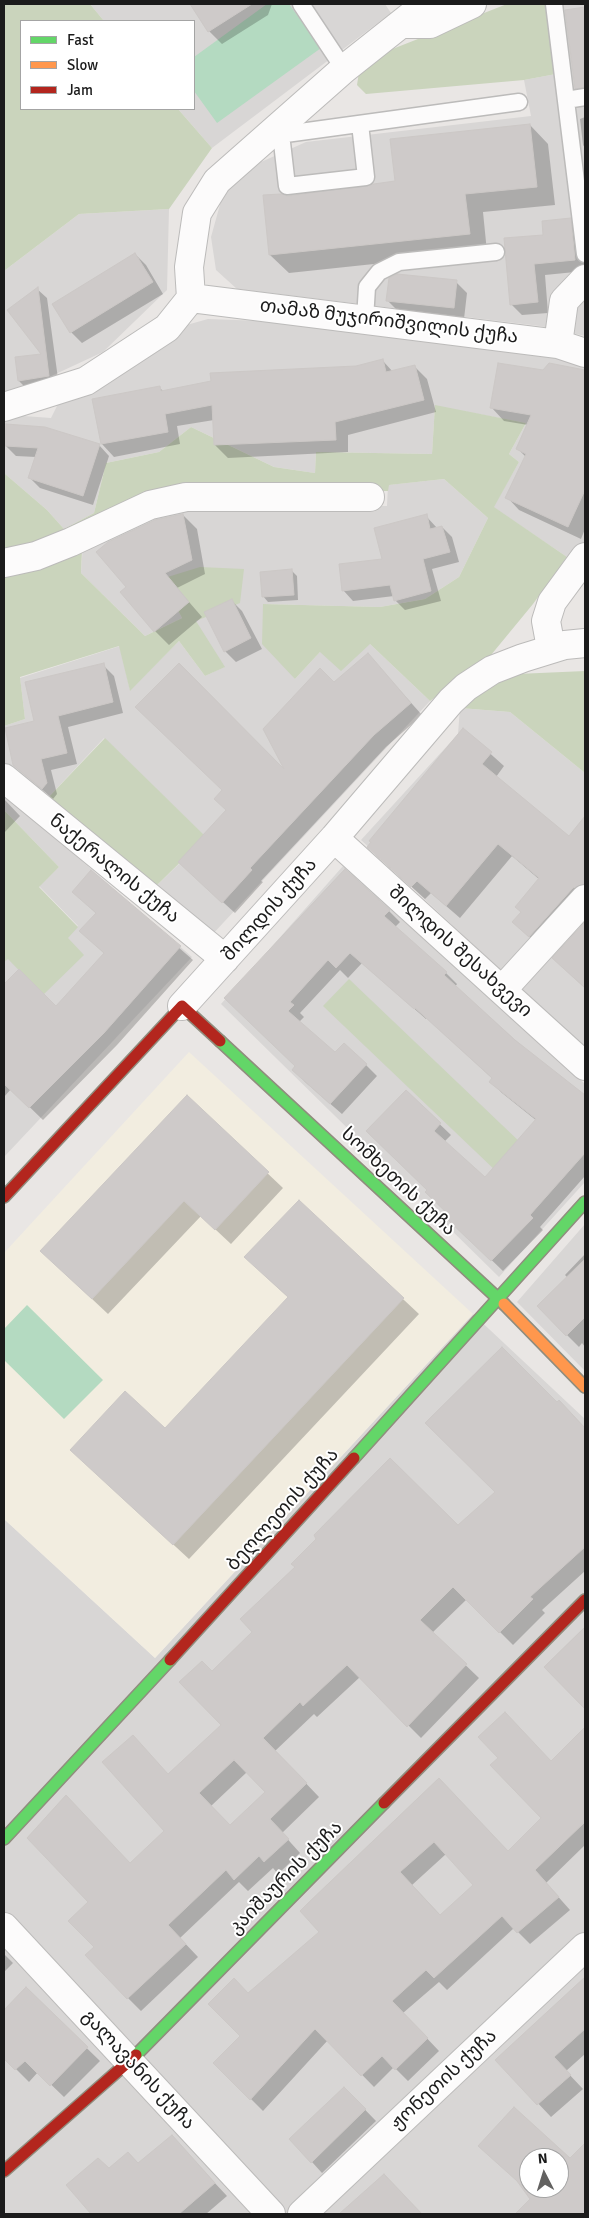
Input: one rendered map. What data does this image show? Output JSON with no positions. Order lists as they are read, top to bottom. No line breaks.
{"streets":{"street":["თამაზ მუჯირიშვილის ქუჩა","ნაქერალის ქუჩა","შილდის ქუჩა","შილდის შესახვევი","სომხეთის ქუჩა","ბეღლეთის ქუჩა","კაიშაურის ქუჩა","გალავანის ქუჩა","ჟონეთის ქუჩა"]},"crossings":[["ნაქერალის ქუჩა","შილდის ქუჩა"],["შილდის ქუჩა","შილდის შესახვევი"],["შილდის ქუჩა","სომხეთის ქუჩა"],["სომხეთის ქუჩა","ბეღლეთის ქუჩა"],["კაიშაურის ქუჩა","გალავანის ქუჩა"]],"legend":["Fast","Slow","Jam"],"north":"top"}
